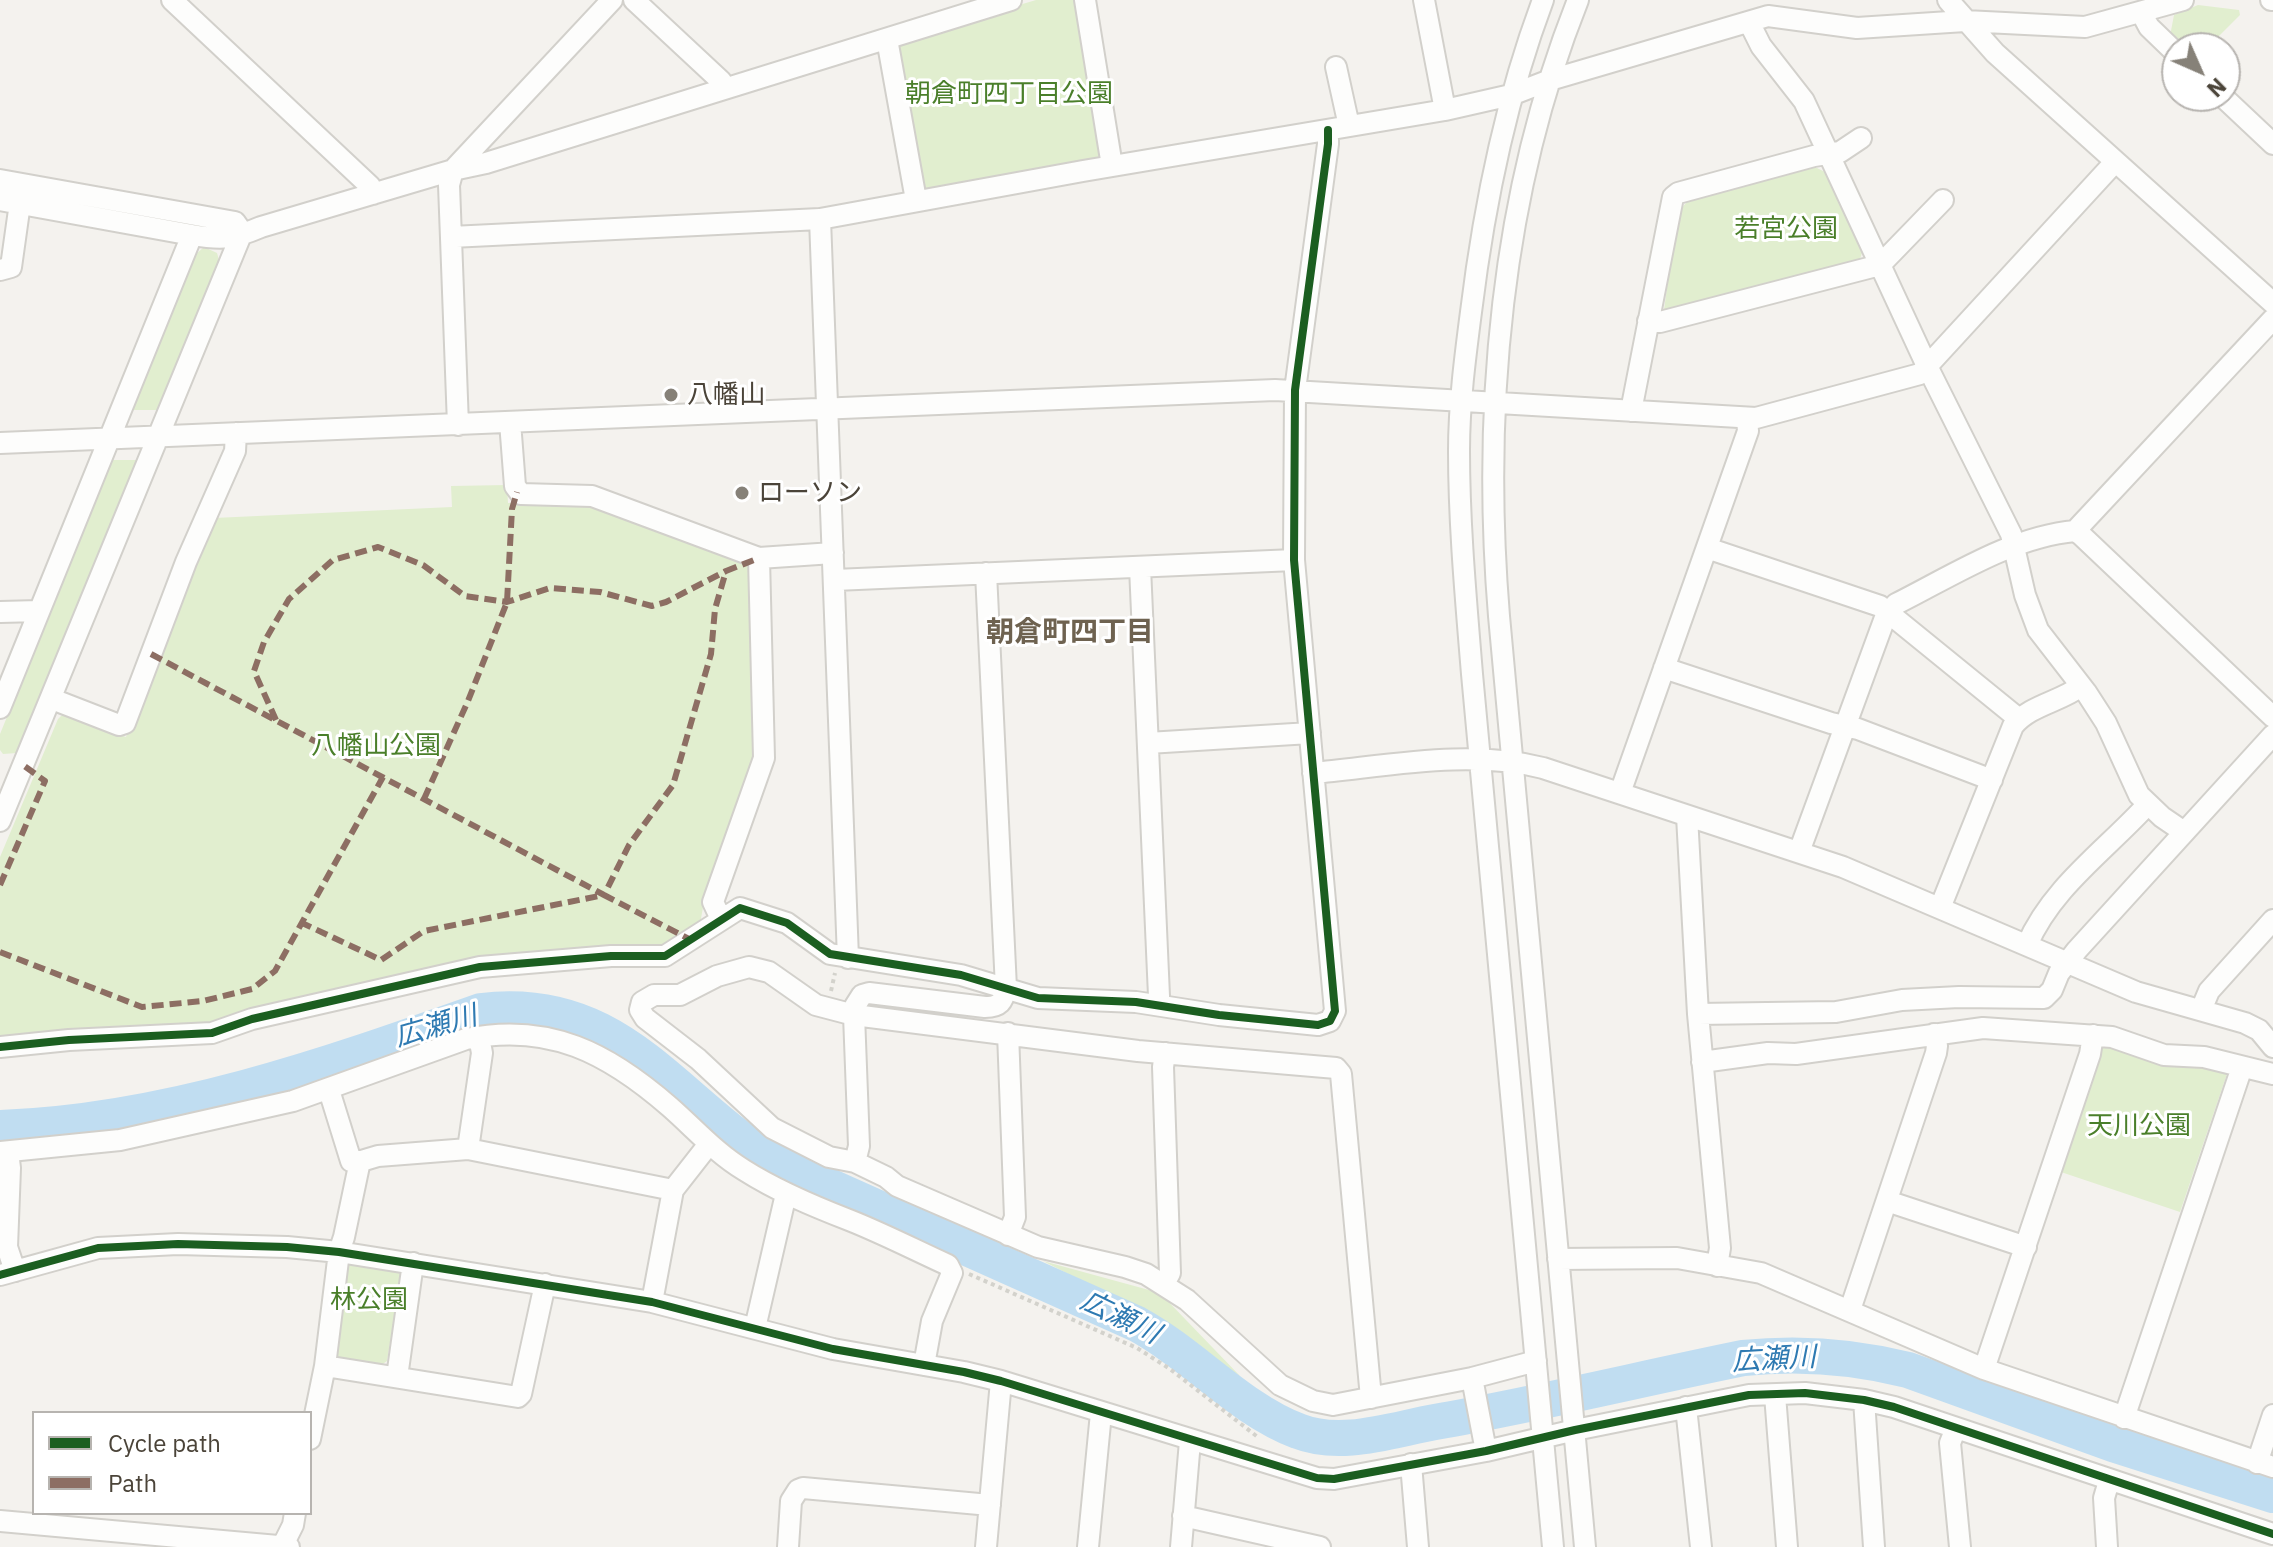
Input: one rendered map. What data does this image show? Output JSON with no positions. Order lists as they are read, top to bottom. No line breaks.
{"districts":["朝倉町四丁目"],"water":["広瀬川"],"parks":["朝倉町四丁目公園","若宮公園","八幡山公園","天川公園","林公園"],"places":["八幡山","ローソン"],"legend":["Cycle path","Path"],"north":"bottom right"}
